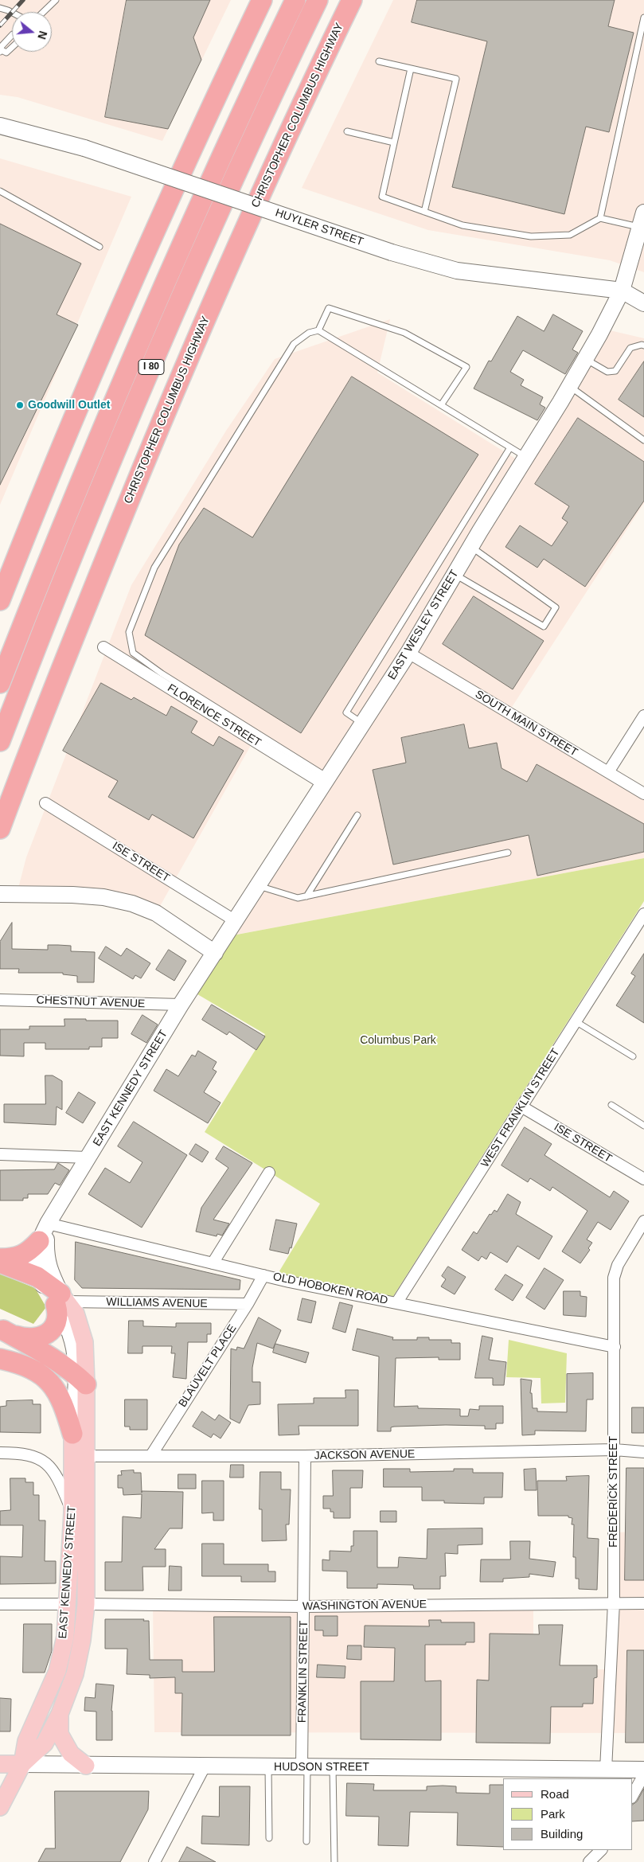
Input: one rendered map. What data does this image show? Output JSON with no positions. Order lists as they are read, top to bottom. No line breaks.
{"streets":{"highway":["CHRISTOPHER COLUMBUS HIGHWAY","I 80"],"main road":["EAST KENNEDY STREET","HUDSON STREET"],"street":["HUYLER STREET","EAST WESLEY STREET","FLORENCE STREET","SOUTH MAIN STREET","ISE STREET","CHESTNUT AVENUE","WEST FRANKLIN STREET","OLD HOBOKEN ROAD","WILLIAMS AVENUE","BLAUVELT PLACE","JACKSON AVENUE","FREDERICK STREET","WASHINGTON AVENUE","FRANKLIN STREET"]},"crossings":[["HUYLER STREET","EAST WESLEY STREET"],["EAST WESLEY STREET","FLORENCE STREET"],["EAST WESLEY STREET","SOUTH MAIN STREET"],["EAST WESLEY STREET","ISE STREET"],["EAST WESLEY STREET","EAST KENNEDY STREET"],["ISE STREET","WEST FRANKLIN STREET"],["CHESTNUT AVENUE","EAST KENNEDY STREET"],["EAST KENNEDY STREET","OLD HOBOKEN ROAD"],["EAST KENNEDY STREET","WILLIAMS AVENUE"],["EAST KENNEDY STREET","JACKSON AVENUE"],["EAST KENNEDY STREET","WASHINGTON AVENUE"],["EAST KENNEDY STREET","HUDSON STREET"],["WEST FRANKLIN STREET","OLD HOBOKEN ROAD"],["OLD HOBOKEN ROAD","BLAUVELT PLACE"],["OLD HOBOKEN ROAD","FREDERICK STREET"],["WILLIAMS AVENUE","BLAUVELT PLACE"],["BLAUVELT PLACE","JACKSON AVENUE"],["JACKSON AVENUE","FREDERICK STREET"],["JACKSON AVENUE","FRANKLIN STREET"],["FREDERICK STREET","WASHINGTON AVENUE"],["FREDERICK STREET","HUDSON STREET"],["WASHINGTON AVENUE","FRANKLIN STREET"],["FRANKLIN STREET","HUDSON STREET"]],"parks":["Columbus Park"],"places":["Goodwill Outlet"],"legend":["Road","Park","Building"],"north":"right"}
